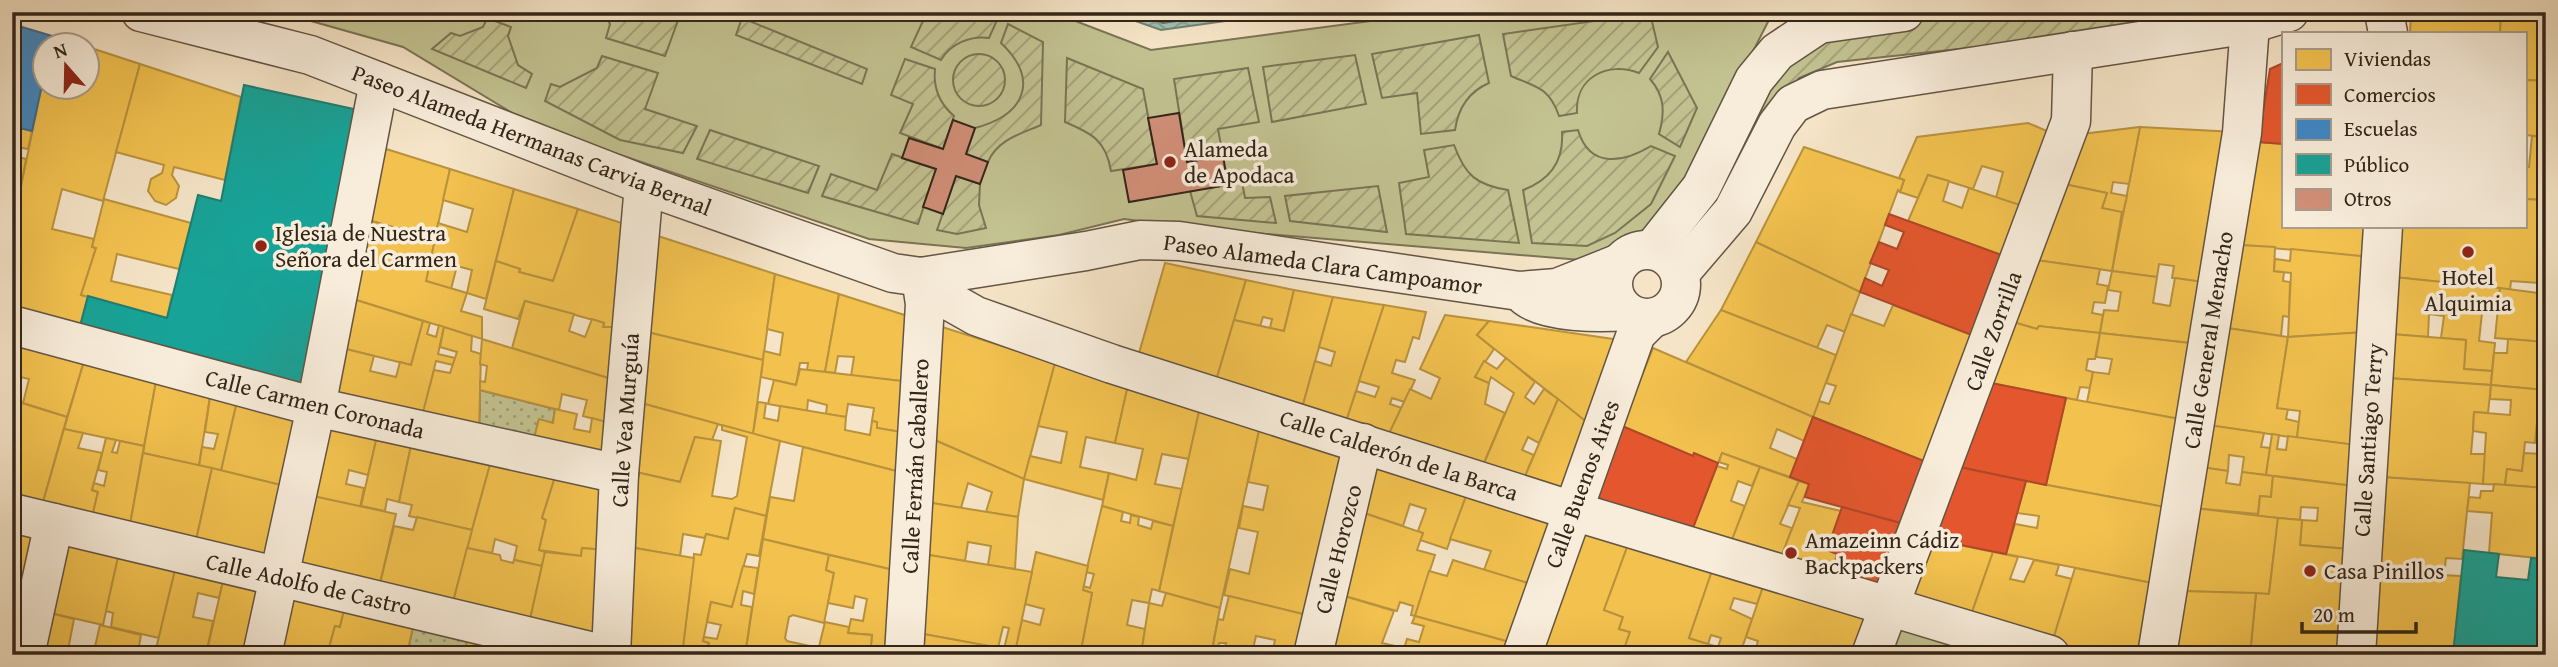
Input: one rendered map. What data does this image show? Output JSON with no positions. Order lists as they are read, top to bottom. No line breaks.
{"streets":{"street":["Paseo Alameda Hermanas Carvia Bernal","Paseo Alameda Clara Campoamor","Calle Zorrilla","Calle General Menacho","Calle Carmen Coronada","Calle Vea Murguía","Calle Santiago Terry","Calle Calderón de la Barca","Calle Fernán Caballero","Calle Buenos Aires","Calle Horozco","Calle Adolfo de Castro"]},"crossings":[["Paseo Alameda Hermanas Carvia Bernal","Paseo Alameda Clara Campoamor"],["Paseo Alameda Hermanas Carvia Bernal","Calle Vea Murguía"],["Paseo Alameda Hermanas Carvia Bernal","Calle Calderón de la Barca"],["Paseo Alameda Hermanas Carvia Bernal","Calle Fernán Caballero"],["Paseo Alameda Clara Campoamor","Calle Zorrilla"],["Paseo Alameda Clara Campoamor","Calle General Menacho"],["Paseo Alameda Clara Campoamor","Calle Calderón de la Barca"],["Paseo Alameda Clara Campoamor","Calle Fernán Caballero"],["Paseo Alameda Clara Campoamor","Calle Buenos Aires"],["Calle Zorrilla","Calle Calderón de la Barca"],["Calle Carmen Coronada","Calle Vea Murguía"],["Calle Calderón de la Barca","Calle Fernán Caballero"],["Calle Calderón de la Barca","Calle Buenos Aires"],["Calle Calderón de la Barca","Calle Horozco"]],"places":["Alameda de Apodaca","Iglesia de Nuestra Señora del Carmen","Hotel Alquimia","Amazeinn Cádiz Backpackers","Casa Pinillos"],"legend":["Viviendas","Comercios","Escuelas","Público","Otros"],"scale_bar":"20 m","north":"top"}
